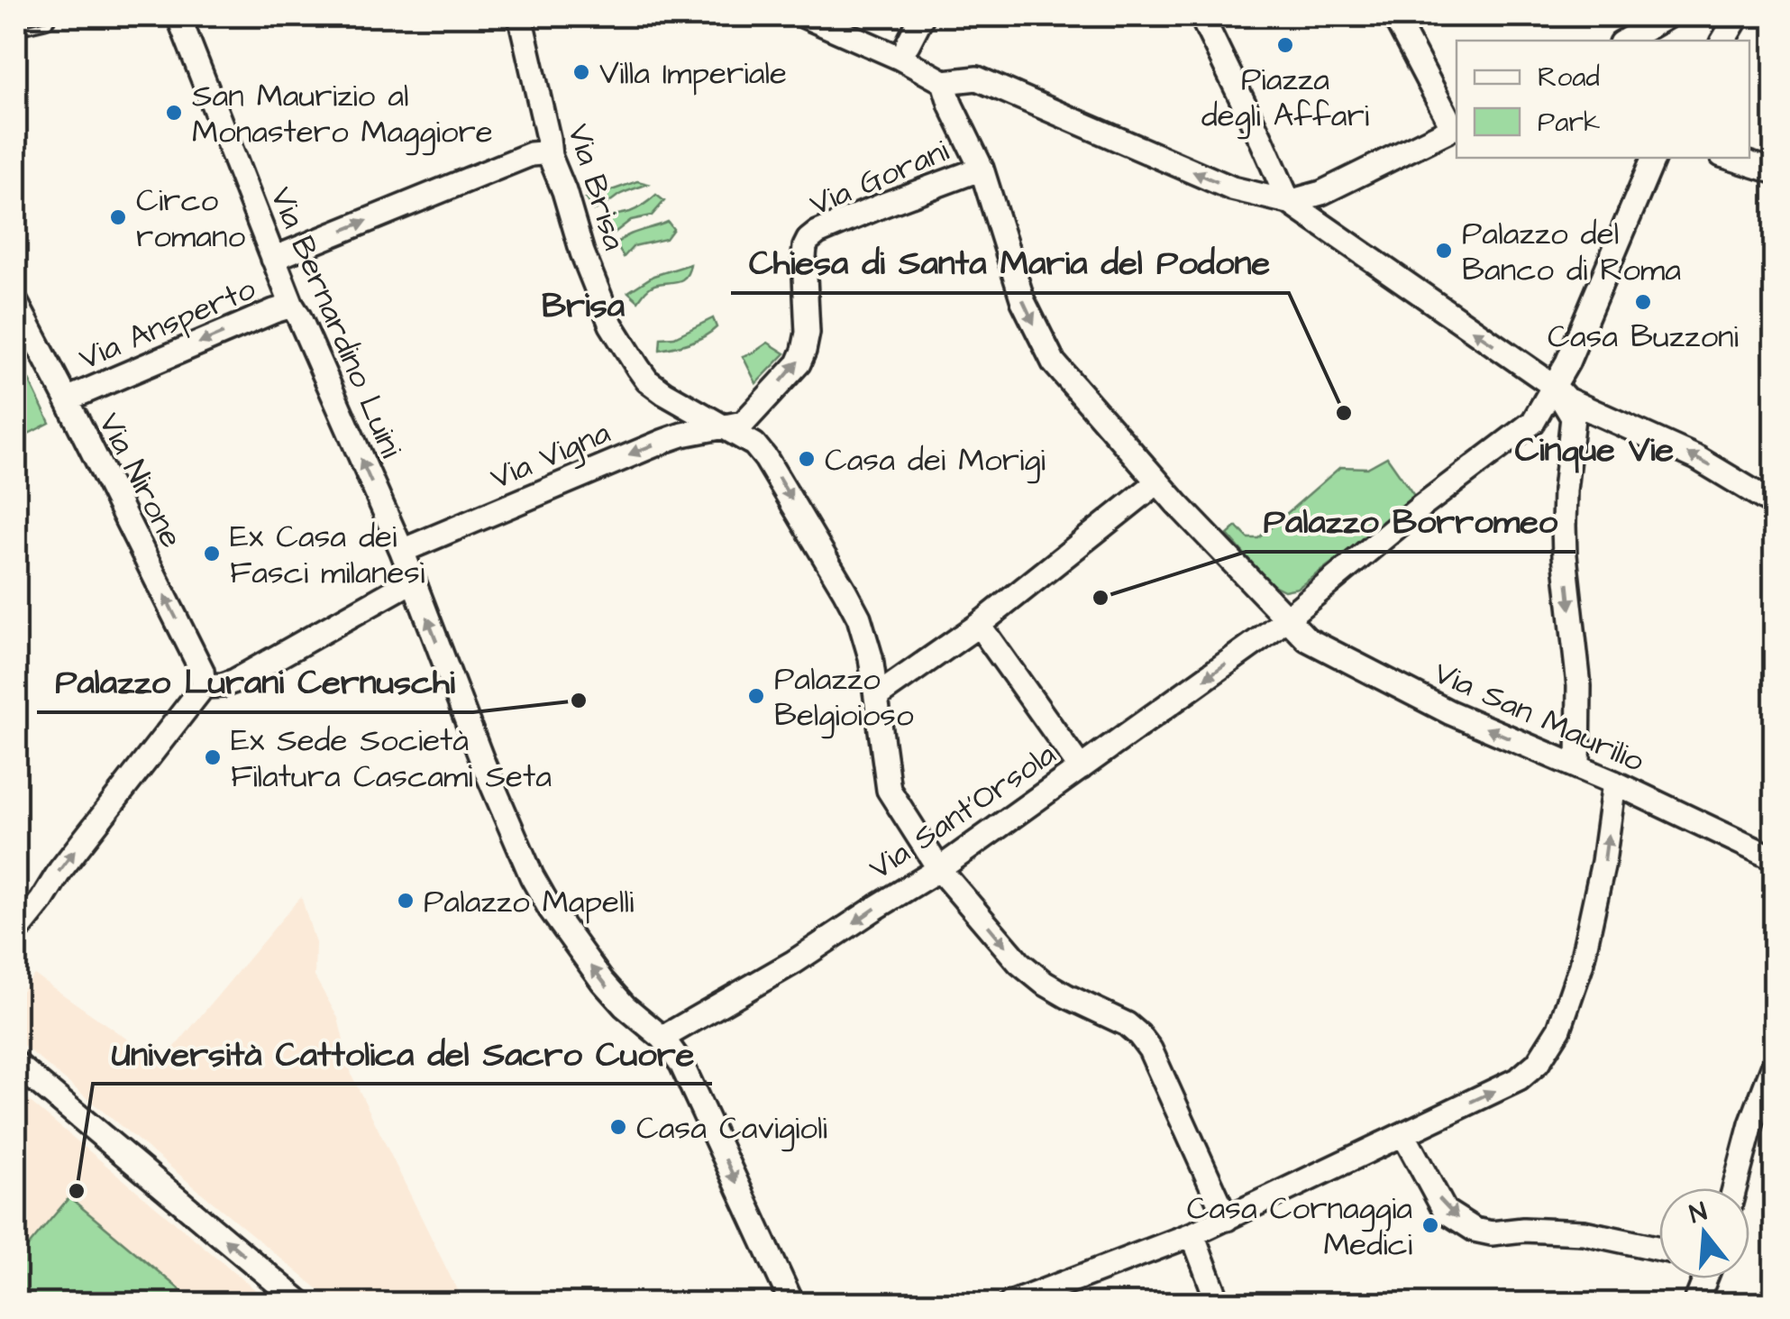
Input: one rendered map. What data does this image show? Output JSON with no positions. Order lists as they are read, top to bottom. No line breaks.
{"streets":{"street":["Via Gorani","Via Brisa","Via Bernardino Luini","Via Ansperto","Via Vigna","Via Nirone","Via San Maurilio","Via Sant'Orsola"]},"crossings":[["Via Gorani","Via Brisa"],["Via Gorani","Via Vigna"],["Via Gorani","Via San Maurilio"],["Via Brisa","Via Ansperto"],["Via Brisa","Via Vigna"],["Via Brisa","Via Sant'Orsola"],["Via Bernardino Luini","Via Ansperto"],["Via Bernardino Luini","Via Vigna"],["Via Bernardino Luini","Via Sant'Orsola"],["Via Ansperto","Via Nirone"],["Via San Maurilio","Via Sant'Orsola"]],"one_way":["Via Gorani","Via Brisa","Via Vigna","Via Nirone"],"districts":["Brisa","Cinque Vie"],"places":["Piazza degli Affari","Villa Imperiale","San Maurizio al Monastero Maggiore","Circo romano","Palazzo del Banco di Roma","Casa Buzzoni","Chiesa di Santa Maria del Podone","Casa dei Morigi","Ex Casa dei Fasci milanesi","Palazzo Borromeo","Palazzo Belgioioso","Palazzo Lurani Cernuschi","Ex Sede Società Filatura Cascami Seta","Palazzo Mapelli","Casa Cavigioli","Università Cattolica del Sacro Cuore","Casa Cornaggia Medici"],"legend":["Road","Park"],"north":"top"}
